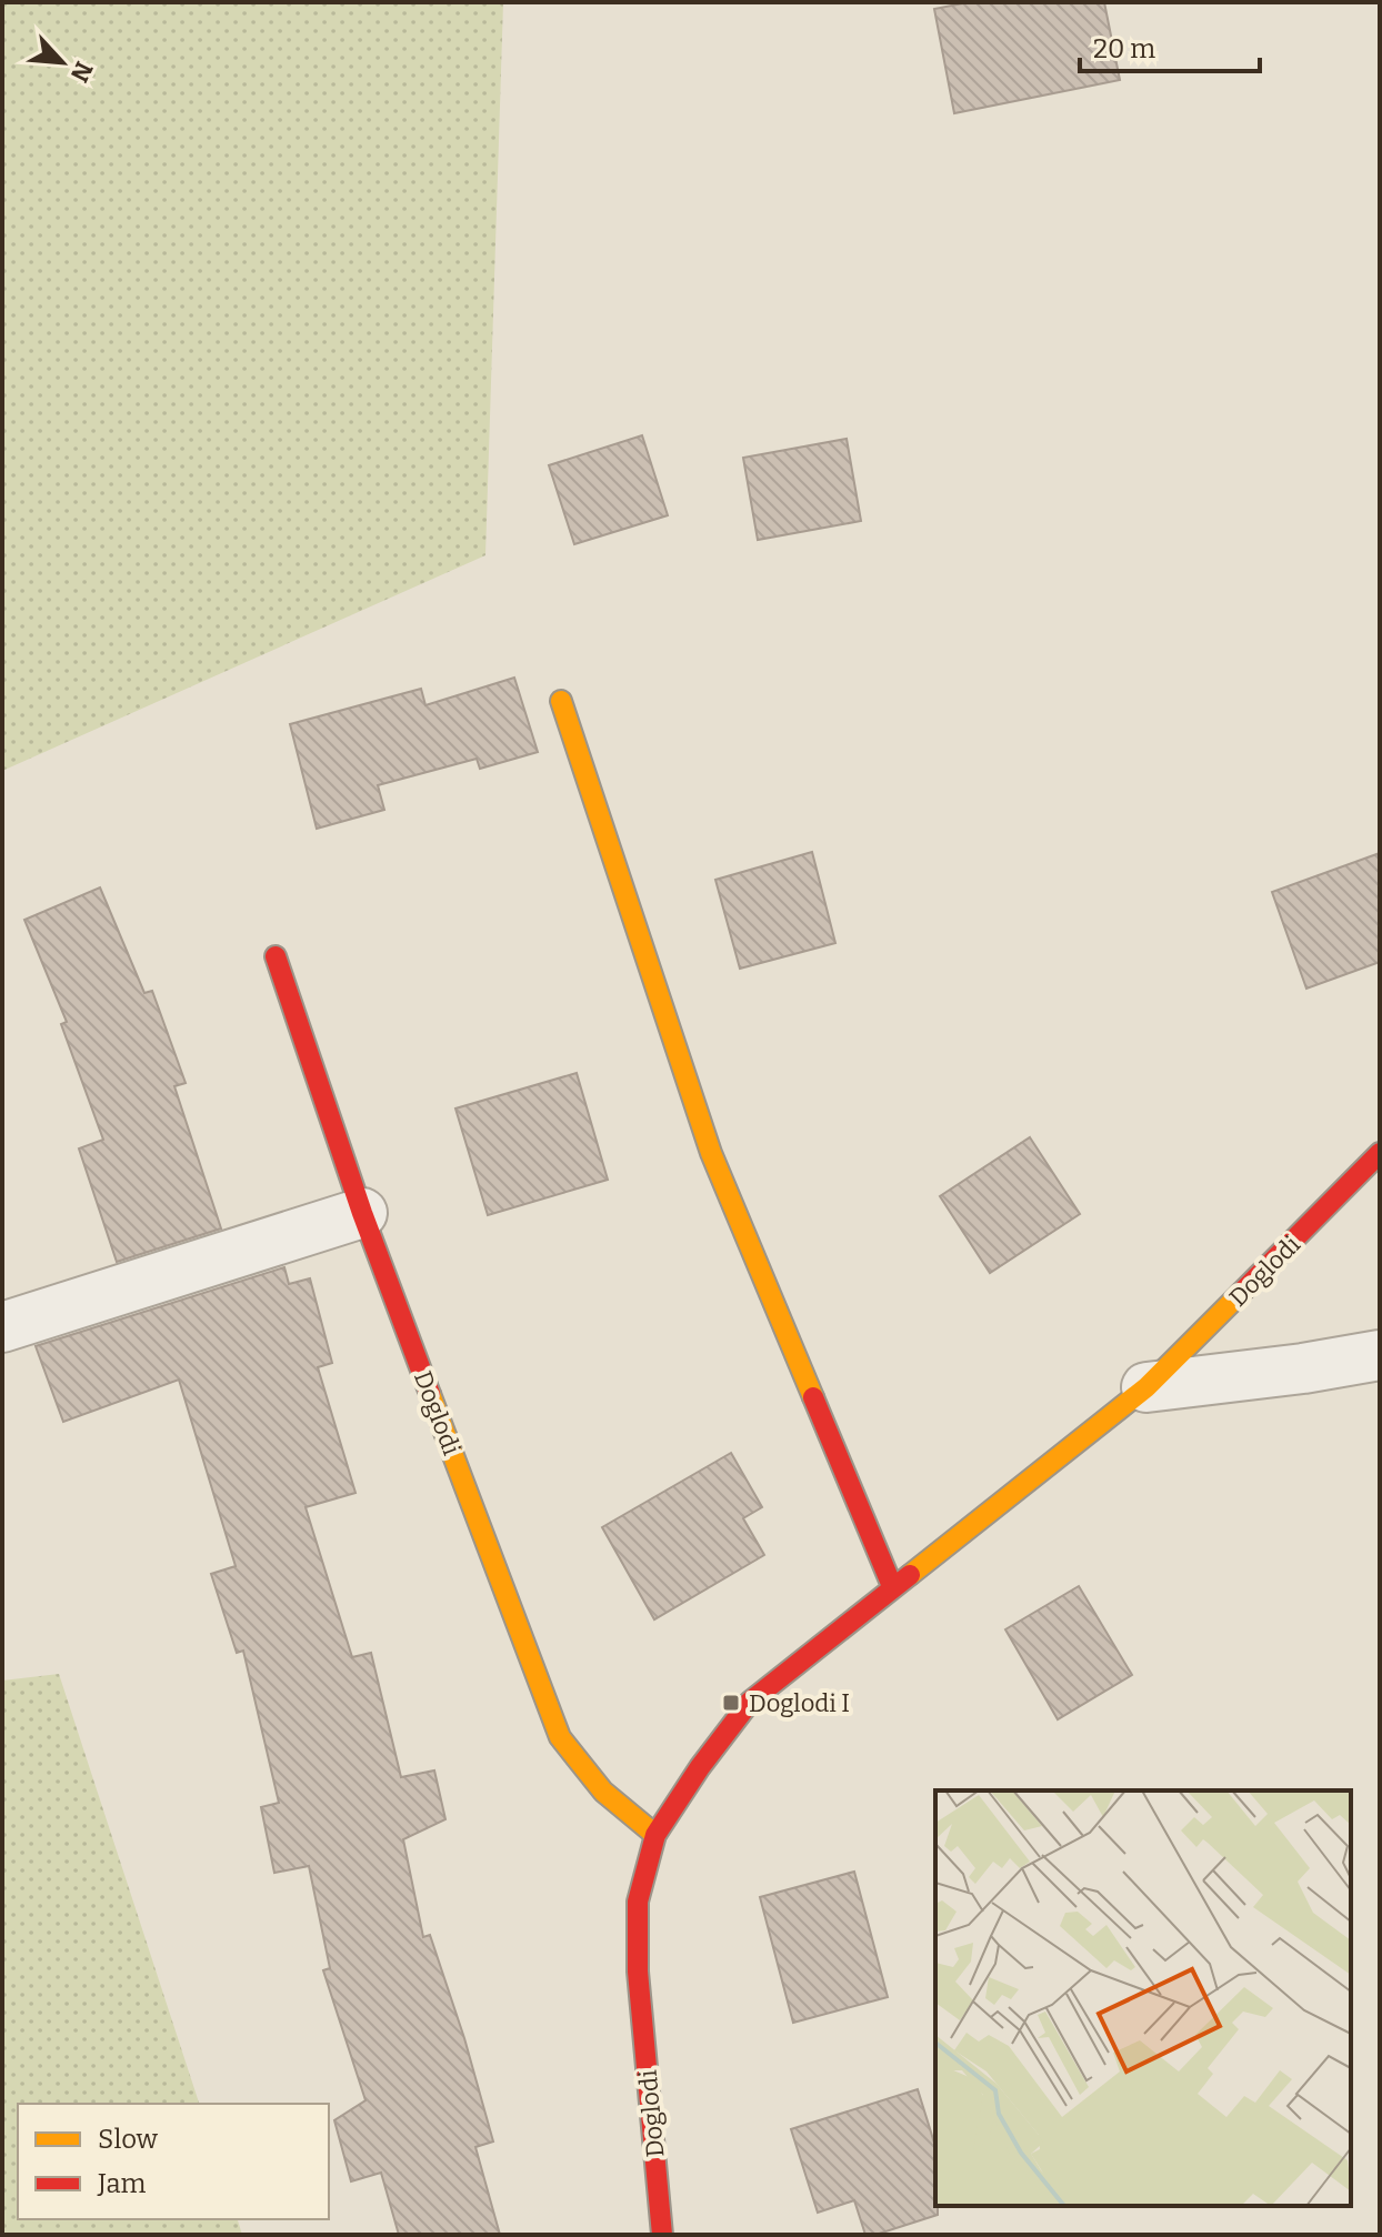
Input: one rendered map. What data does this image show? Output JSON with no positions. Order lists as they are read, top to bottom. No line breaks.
{"streets":{"street":["Doglodi"]},"places":{"transit":["Doglodi I"]},"legend":["Slow","Jam"],"scale_bar":"20 m","north":"bottom right"}
